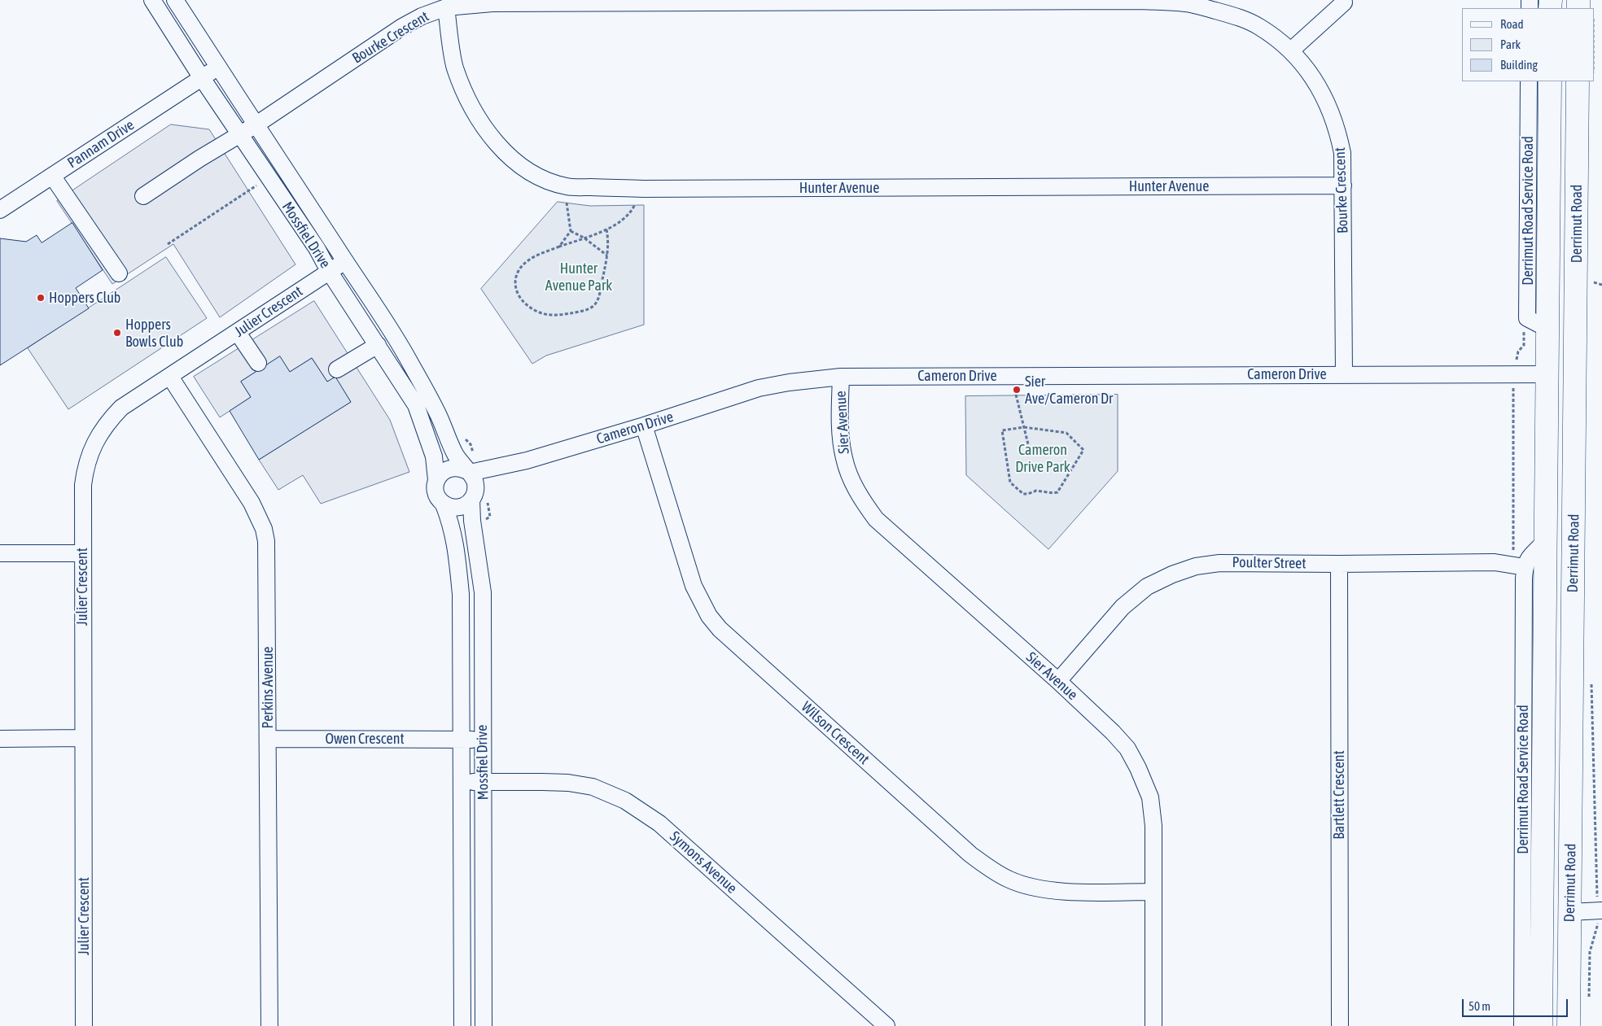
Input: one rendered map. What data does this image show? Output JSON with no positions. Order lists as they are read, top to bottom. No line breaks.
{"streets":{"highway":["Derrimut Road"],"street":["Bourke Crescent","Pannam Drive","Hunter Avenue","Derrimut Road Service Road","Mossfiel Drive","Julier Crescent","Cameron Drive","Sier Avenue","Poulter Street","Perkins Avenue","Wilson Crescent","Owen Crescent","Bartlett Crescent","Symons Avenue"]},"crossings":[["Bourke Crescent","Hunter Avenue"],["Bourke Crescent","Mossfiel Drive"],["Bourke Crescent","Cameron Drive"],["Pannam Drive","Mossfiel Drive"],["Derrimut Road Service Road","Poulter Street"],["Derrimut Road","Cameron Drive"],["Mossfiel Drive","Julier Crescent"],["Mossfiel Drive","Cameron Drive"],["Mossfiel Drive","Owen Crescent"],["Mossfiel Drive","Symons Avenue"],["Julier Crescent","Perkins Avenue"],["Cameron Drive","Sier Avenue"],["Cameron Drive","Wilson Crescent"],["Sier Avenue","Poulter Street"],["Sier Avenue","Wilson Crescent"],["Poulter Street","Bartlett Crescent"],["Perkins Avenue","Owen Crescent"]],"parks":["Hunter Avenue Park","Cameron Drive Park"],"places":["Hoppers Club","Hoppers Bowls Club","Sier Ave/Cameron Dr"],"legend":["Road","Park","Building"],"scale_bar":"50 m"}
